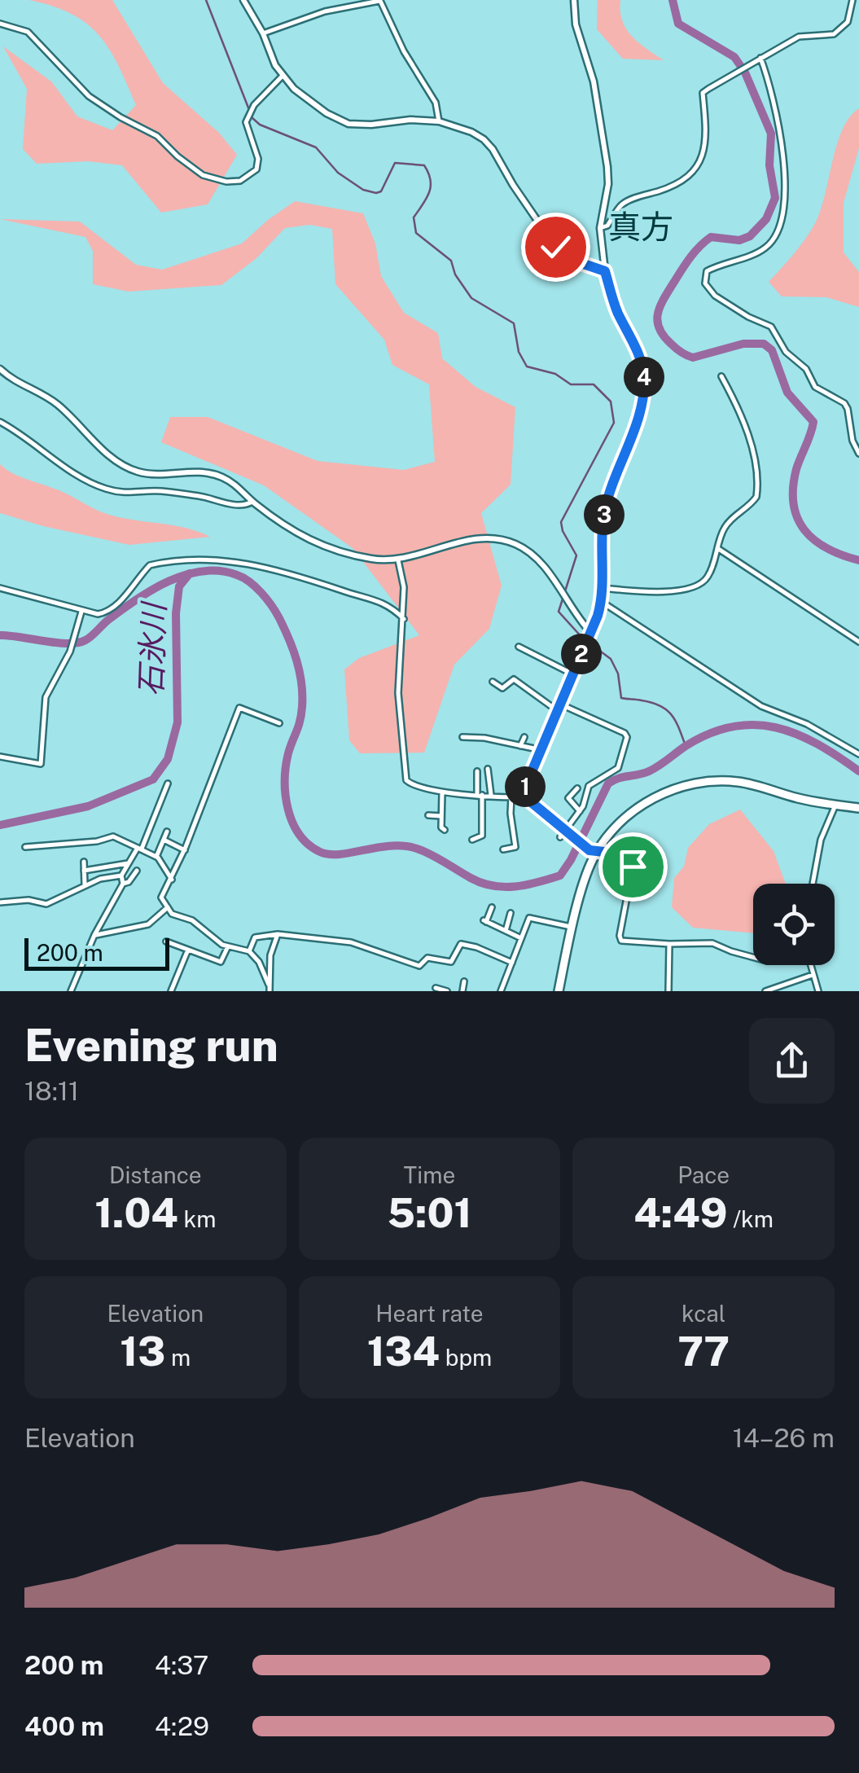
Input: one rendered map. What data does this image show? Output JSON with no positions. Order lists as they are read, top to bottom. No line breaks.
{"districts":["真方"],"water":["石氷川"],"scale_bar":"200 m","page":{"pins":["4","3","2","1"],"scale":"200 m","heading":["Evening run","18:11"],"stats":[["Distance","1.04 km"],["Time","5:01"],["Pace","4:49 /km"],["Elevation","13 m"],["Heart rate","134 bpm"],["kcal","77"]],"chart":["Elevation","14–26 m"],"list":[{"name":"200 m","note":"4:37"},{"name":"400 m","note":"4:29"}]}}
